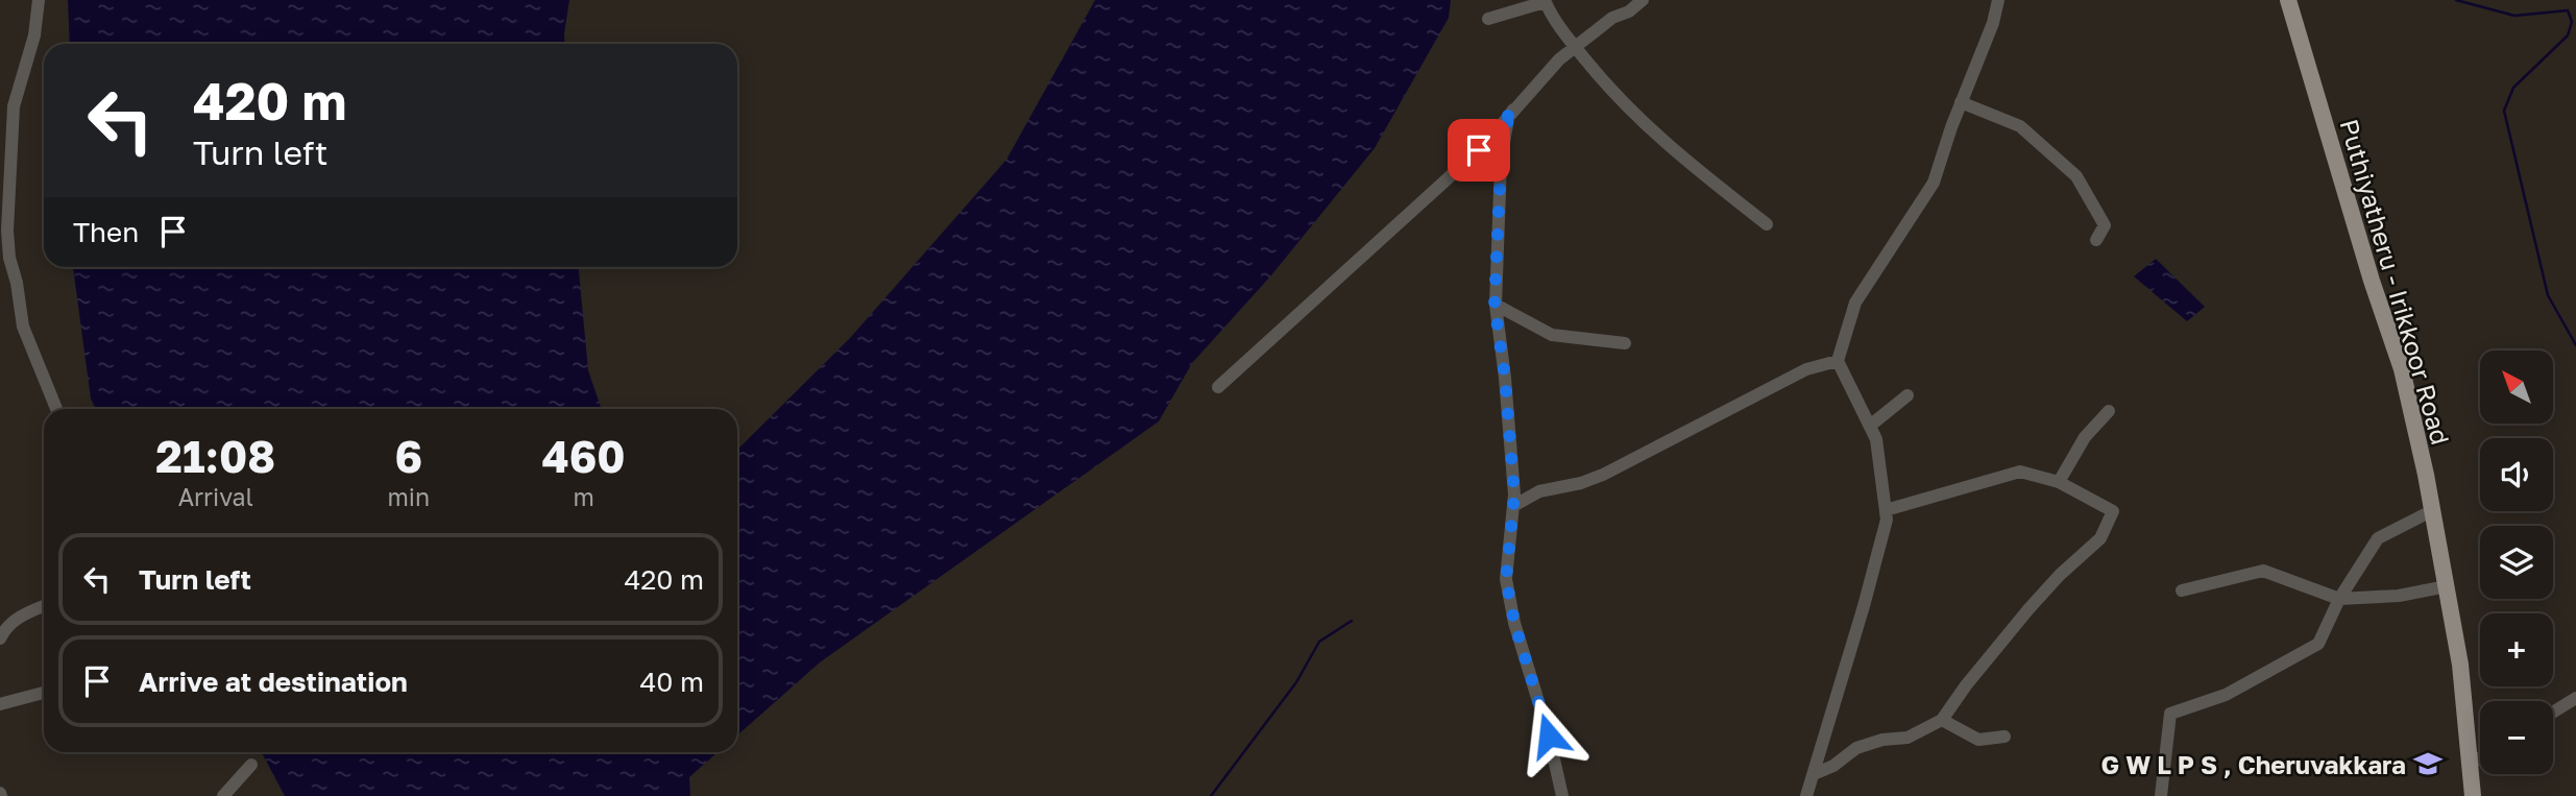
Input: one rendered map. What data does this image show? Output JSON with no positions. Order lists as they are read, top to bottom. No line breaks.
{"streets":{"main road":["Puthiyatheru - Irikkoor Road"]},"places":{"school or university":["G W L P S , Cheruvakkara"]},"north":"top left","page":{"turn":["420 m","Turn left"],"then":"Then","map_buttons":["+","−"],"eta":["21:08","Arrival","6","min","460","m"],"list":[{"name":"Turn left","value":"420 m"},{"name":"Arrive at destination","value":"40 m"}]}}
